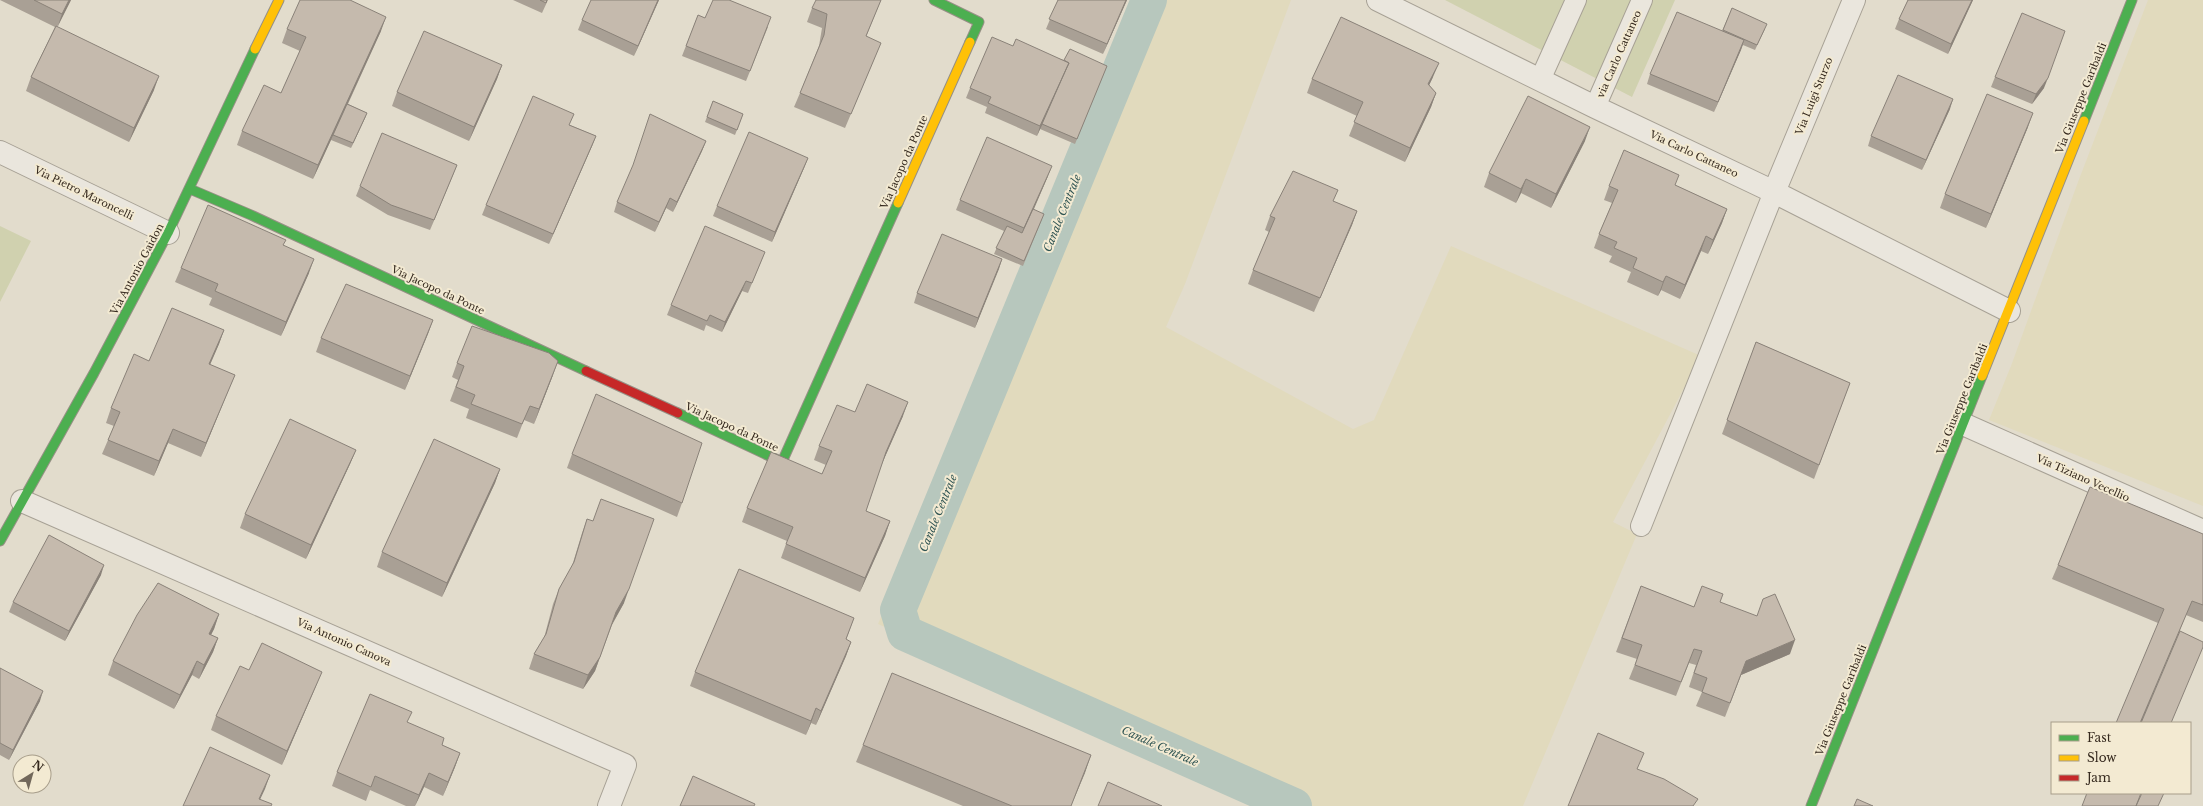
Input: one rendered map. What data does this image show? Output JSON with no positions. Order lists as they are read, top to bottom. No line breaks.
{"streets":{"street":["Via Luigi Sturzo","Via Giuseppe Garibaldi","Via Carlo Cattaneo","Via Jacopo da Ponte","Via Pietro Maroncelli","Via Antonio Gaidon","Via Tiziano Vecellio","Via Antonio Canova"],"lane":["via Carlo Cattaneo"]},"crossings":[["via Carlo Cattaneo","Via Carlo Cattaneo"],["Via Luigi Sturzo","Via Carlo Cattaneo"],["Via Giuseppe Garibaldi","Via Carlo Cattaneo"],["Via Giuseppe Garibaldi","Via Tiziano Vecellio"],["Via Jacopo da Ponte","Via Antonio Gaidon"],["Via Pietro Maroncelli","Via Antonio Gaidon"],["Via Antonio Gaidon","Via Antonio Canova"]],"water":["Canale Centrale"],"legend":["Fast","Slow","Jam"],"north":"top right"}
